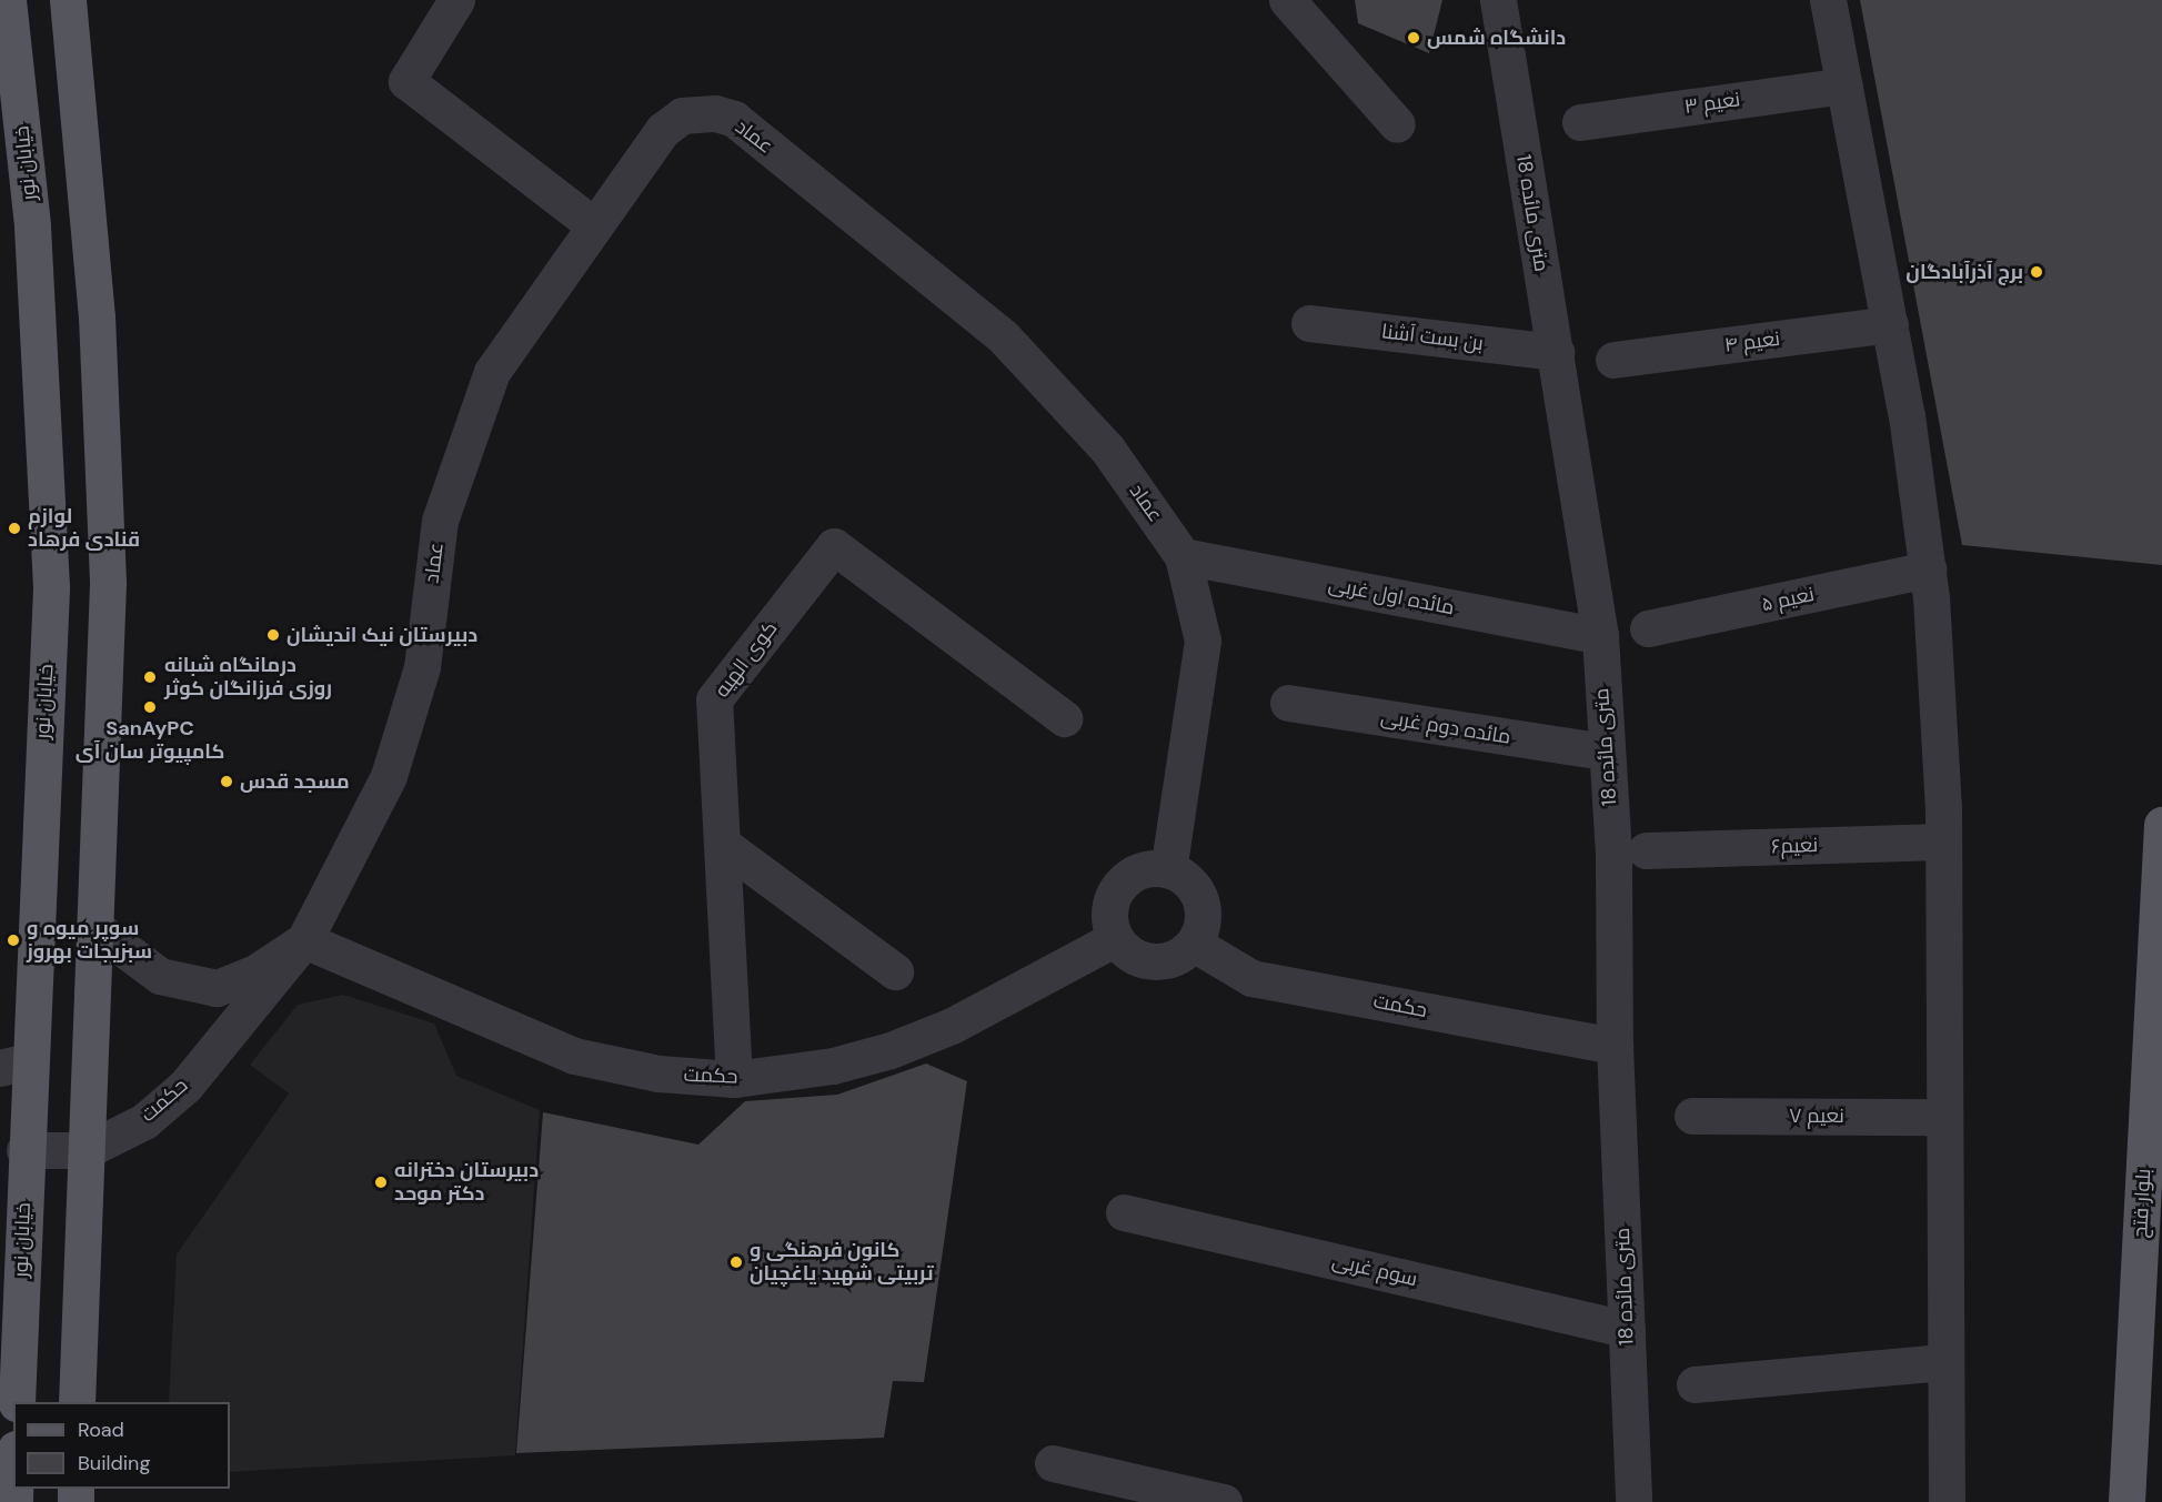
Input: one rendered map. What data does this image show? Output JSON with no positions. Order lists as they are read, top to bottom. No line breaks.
{"streets":{"main road":["خیابان نور","بلوار فتح"],"street":["نعیم ۳","عماد","18 متری مائده","بن بست آشنا","نعیم ۴","مائده اول غربی","نعیم ۵","کوی الهیه","مائده دوم غربی","نعیم۶","حکمت","نعیم ۷","سوم غربی"]},"crossings":[["عماد","مائده اول غربی"],["عماد","حکمت"],["18 متری مائده","بن بست آشنا"],["18 متری مائده","مائده اول غربی"],["18 متری مائده","مائده دوم غربی"],["18 متری مائده","حکمت"],["18 متری مائده","سوم غربی"],["کوی الهیه","حکمت"]],"places":["دانشگاه شمس","برج آذرآبادگان","لوازم قنادی فرهاد","دبیرستان نیک اندیشان","درمانگاه شبانه روزی فرزانگان کوثر","SanAyPC کامپیوتر سان آی","مسجد قدس","سوپر میوه و سبزیجات بهروز","دبیرستان دخترانه دکتر موحد","کانون فرهنگی و تربیتی شهید یاغچیان"],"legend":["Road","Building"]}
